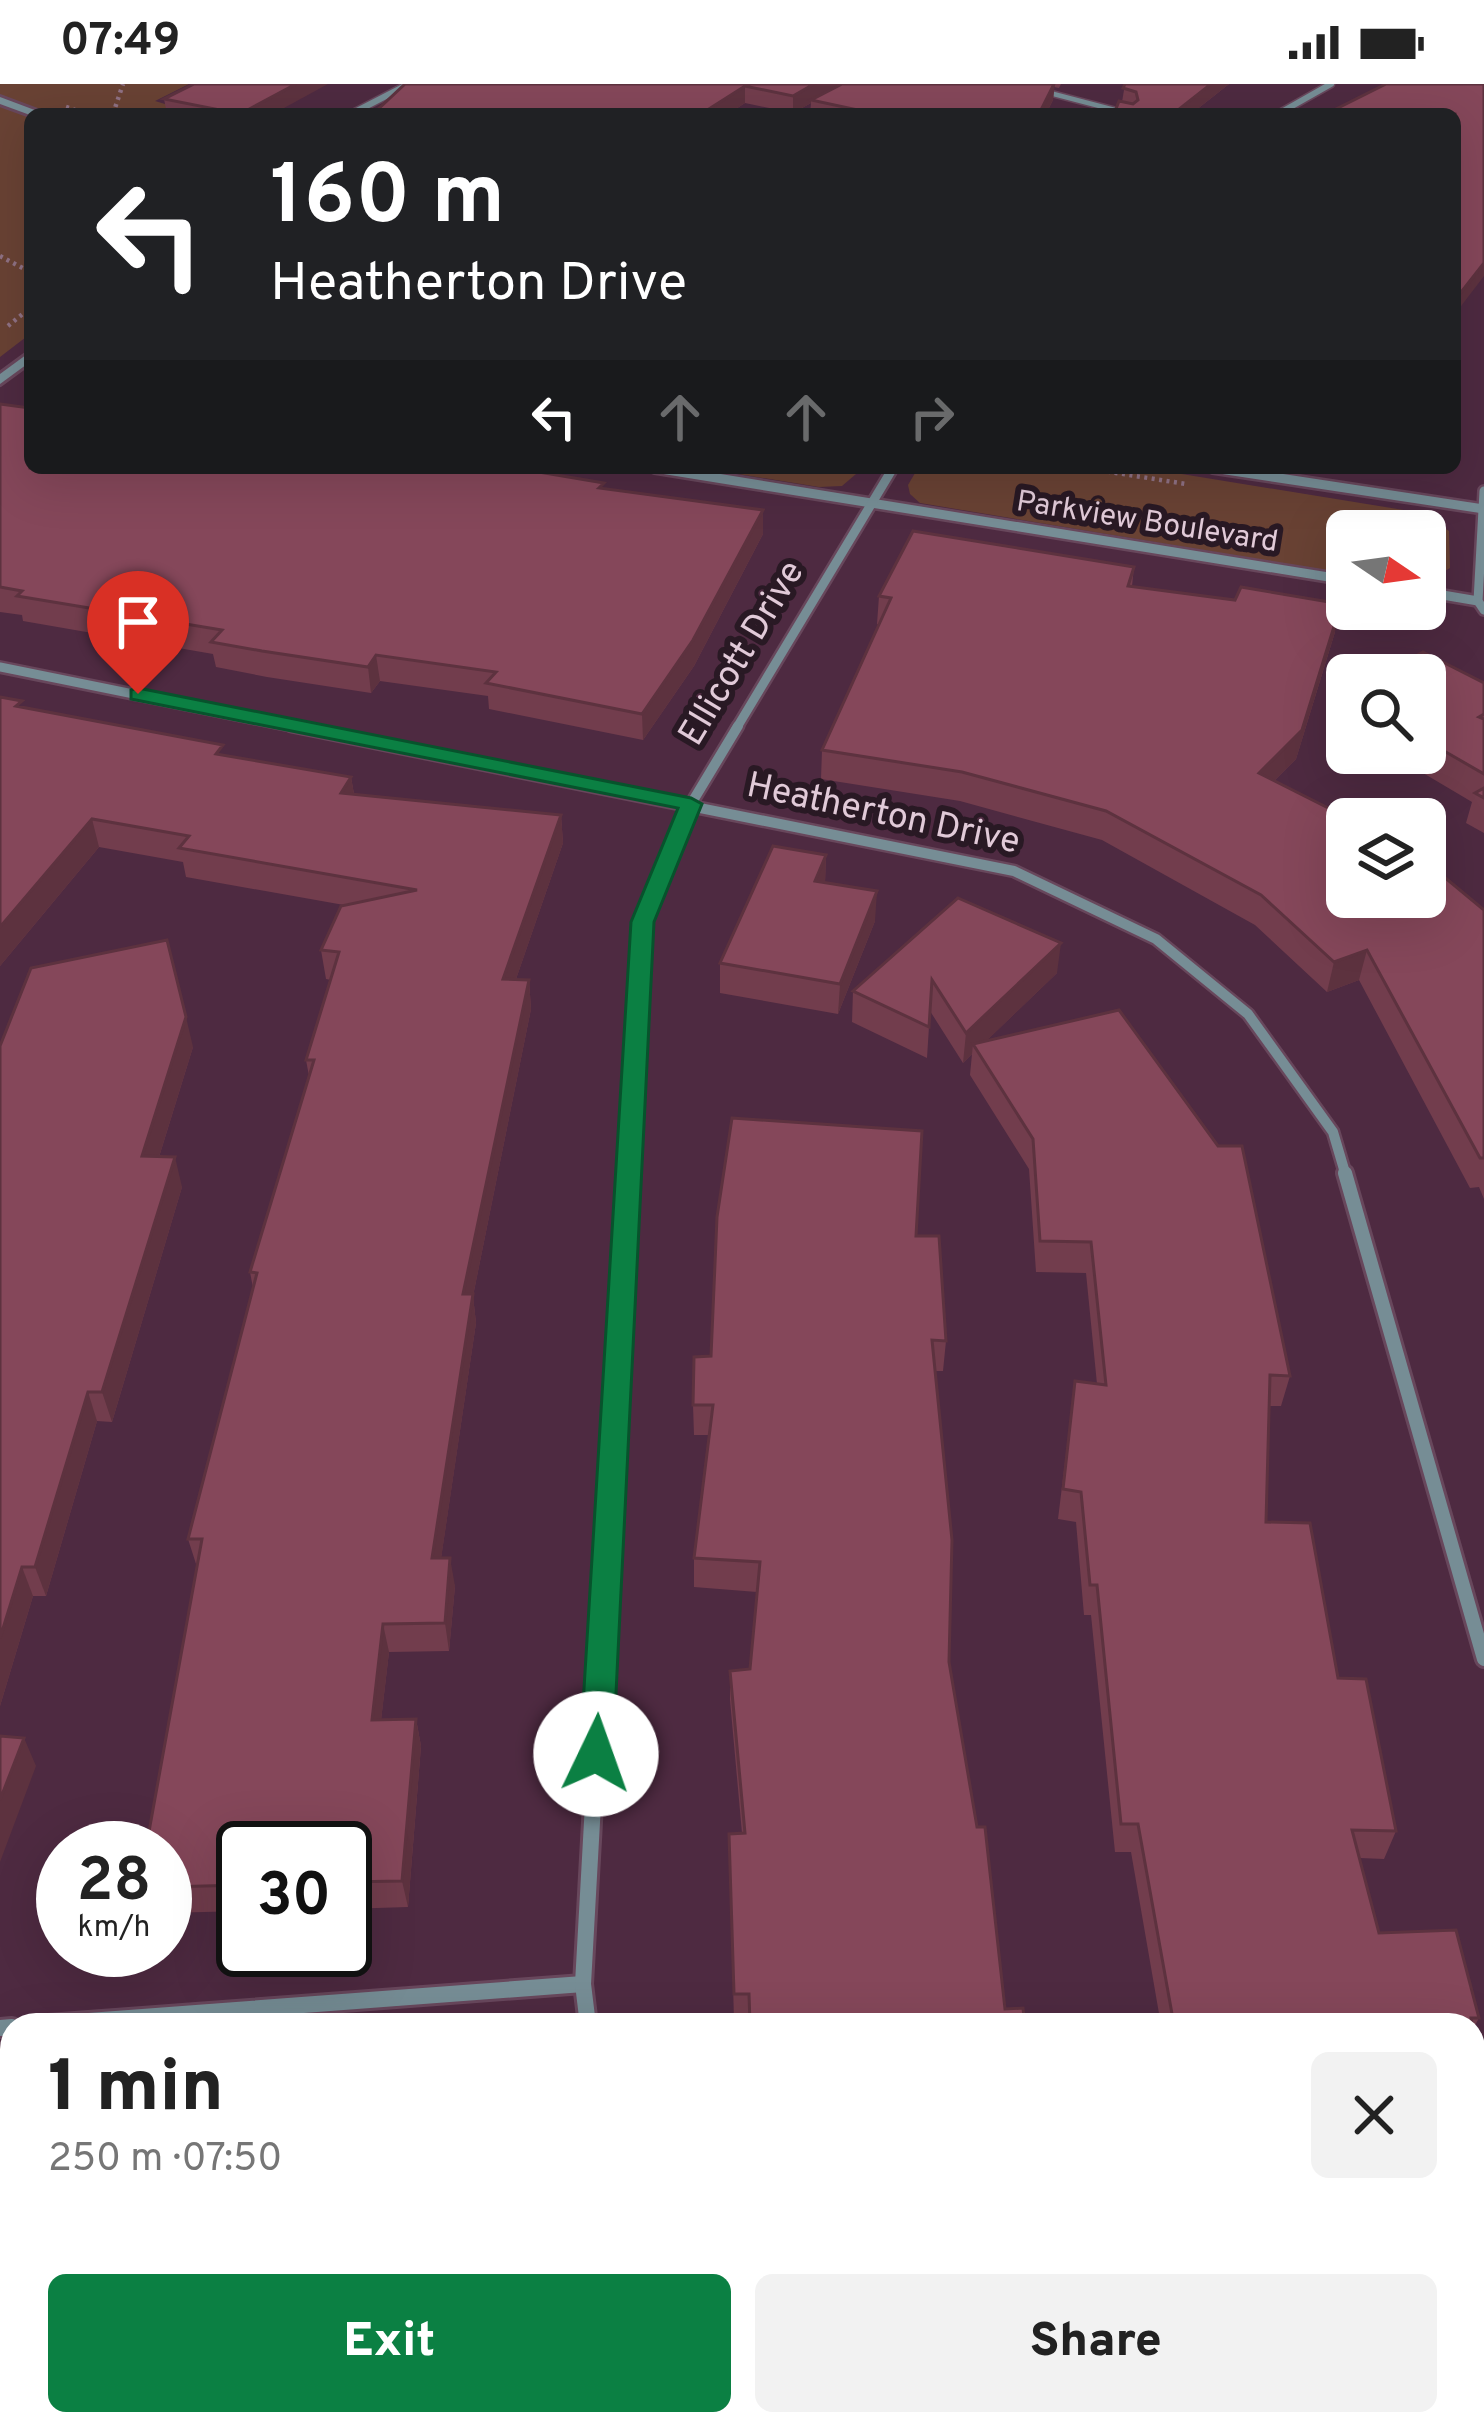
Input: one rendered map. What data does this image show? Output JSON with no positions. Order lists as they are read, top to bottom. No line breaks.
{"streets":{"street":["Parkview Boulevard","Ellicott Drive","Heatherton Drive"]},"crossings":[["Parkview Boulevard","Ellicott Drive"],["Ellicott Drive","Heatherton Drive"]],"north":"right","page":{"status":"07:49","turn":["160 m","Heatherton Drive"],"speed":"28 km/h","limit":"30","heading":["1 min","250 m · 07:50"],"buttons":["Exit","Share"]}}
